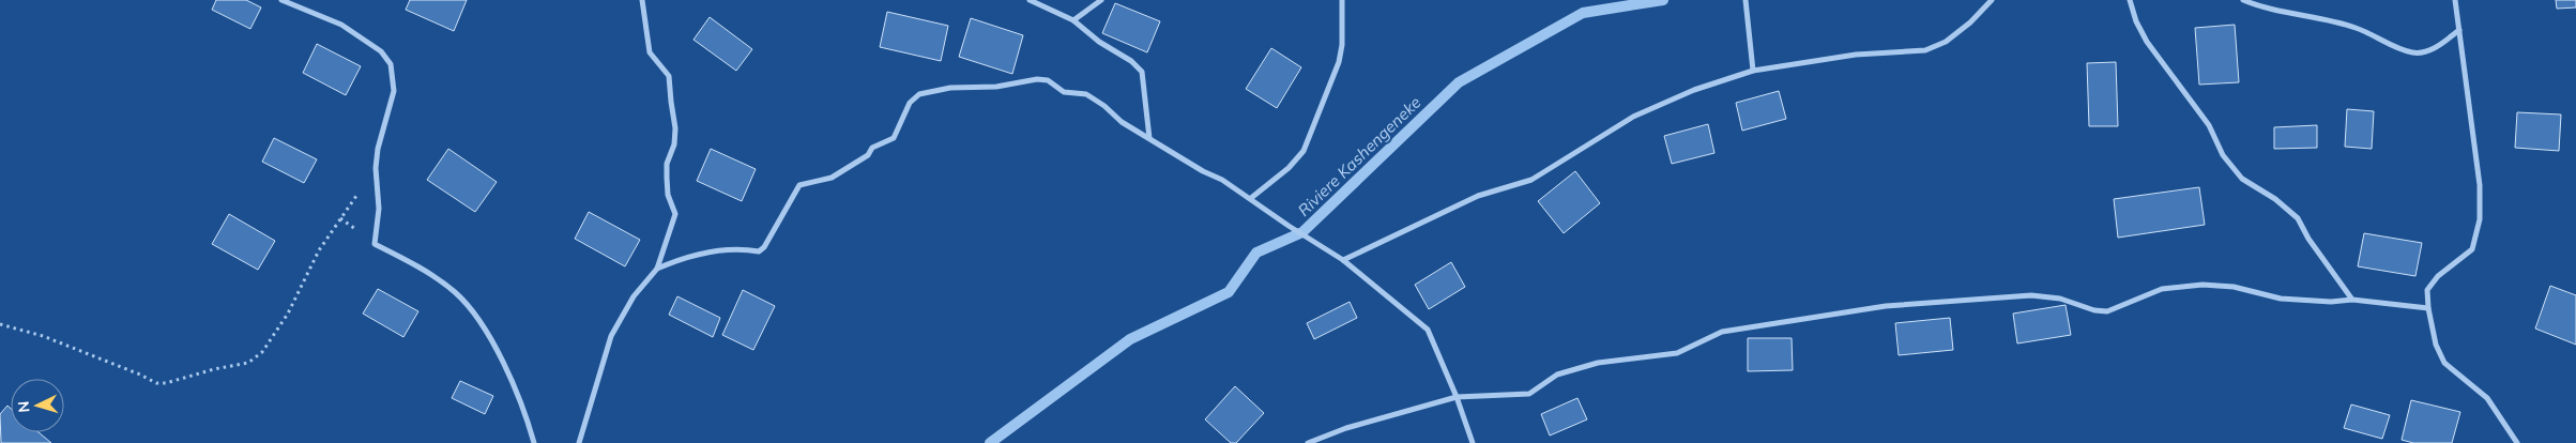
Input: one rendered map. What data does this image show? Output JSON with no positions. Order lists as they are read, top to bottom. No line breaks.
{"water":["Riviere Kashengeneke"],"north":"left"}
